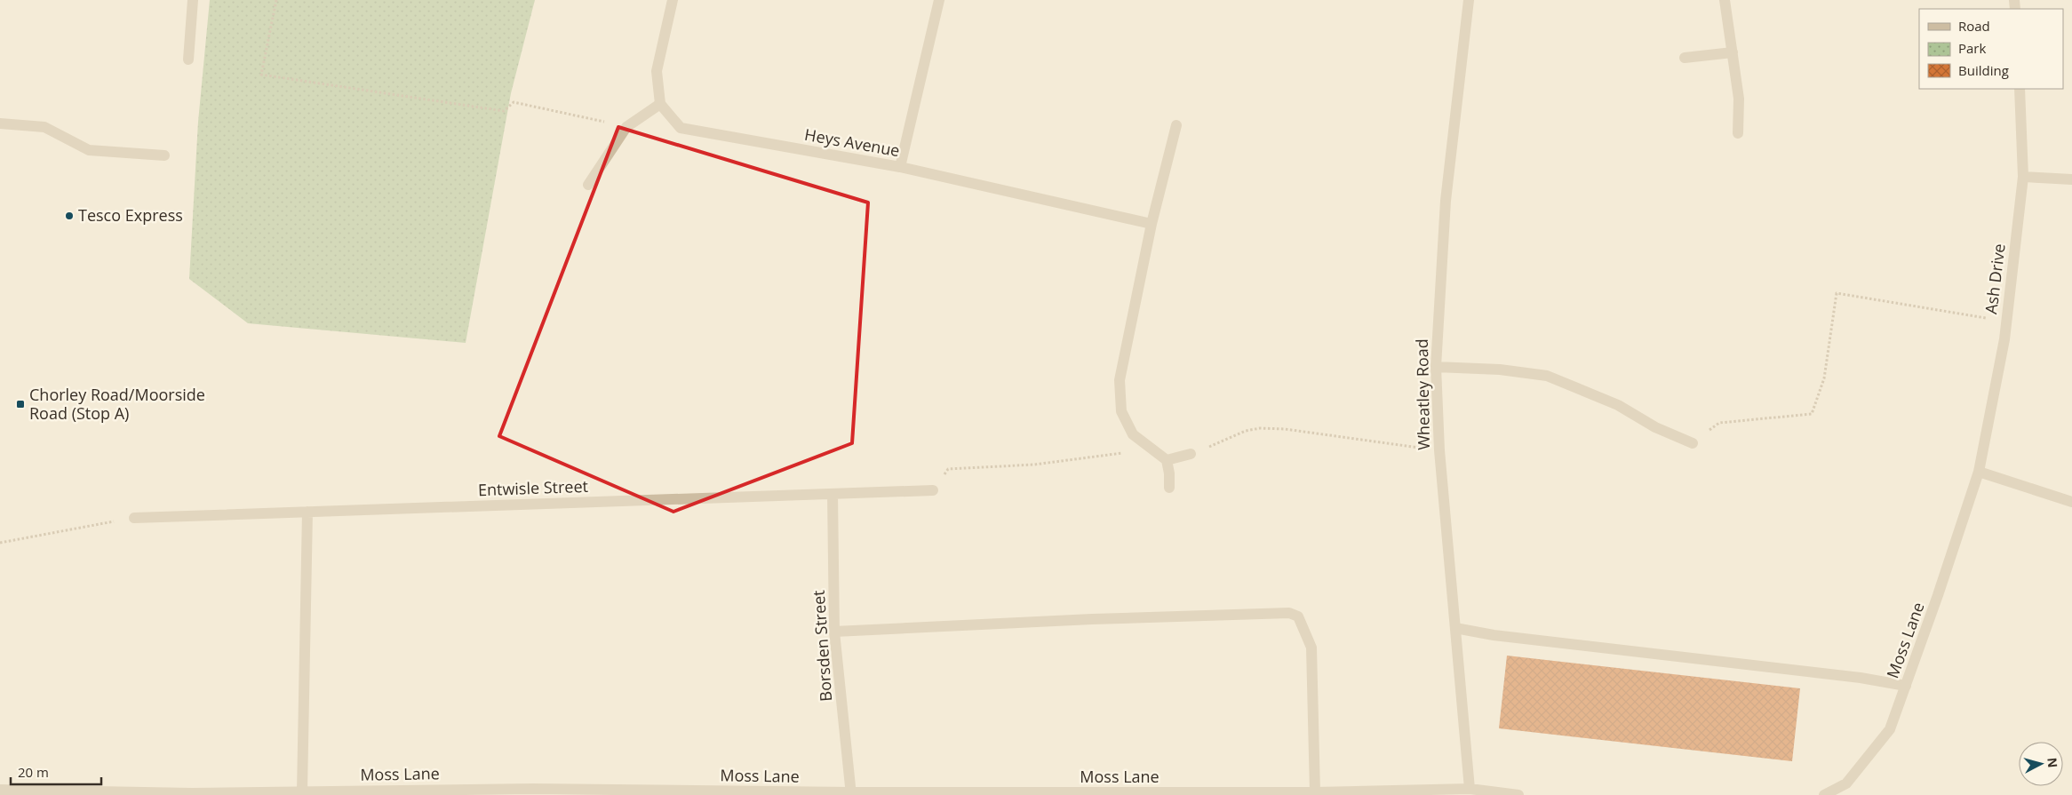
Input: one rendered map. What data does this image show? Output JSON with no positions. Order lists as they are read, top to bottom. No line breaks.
{"streets":{"street":["Heys Avenue","Ash Drive","Wheatley Road","Entwisle Street","Moss Lane","Borsden Street"]},"crossings":[["Ash Drive","Moss Lane"],["Wheatley Road","Moss Lane"],["Entwisle Street","Borsden Street"],["Moss Lane","Borsden Street"]],"places":{"other":["Tesco Express"],"transit":["Chorley Road/Moorside Road (Stop A)"]},"legend":["Road","Park","Building"],"scale_bar":"20 m","north":"right"}
